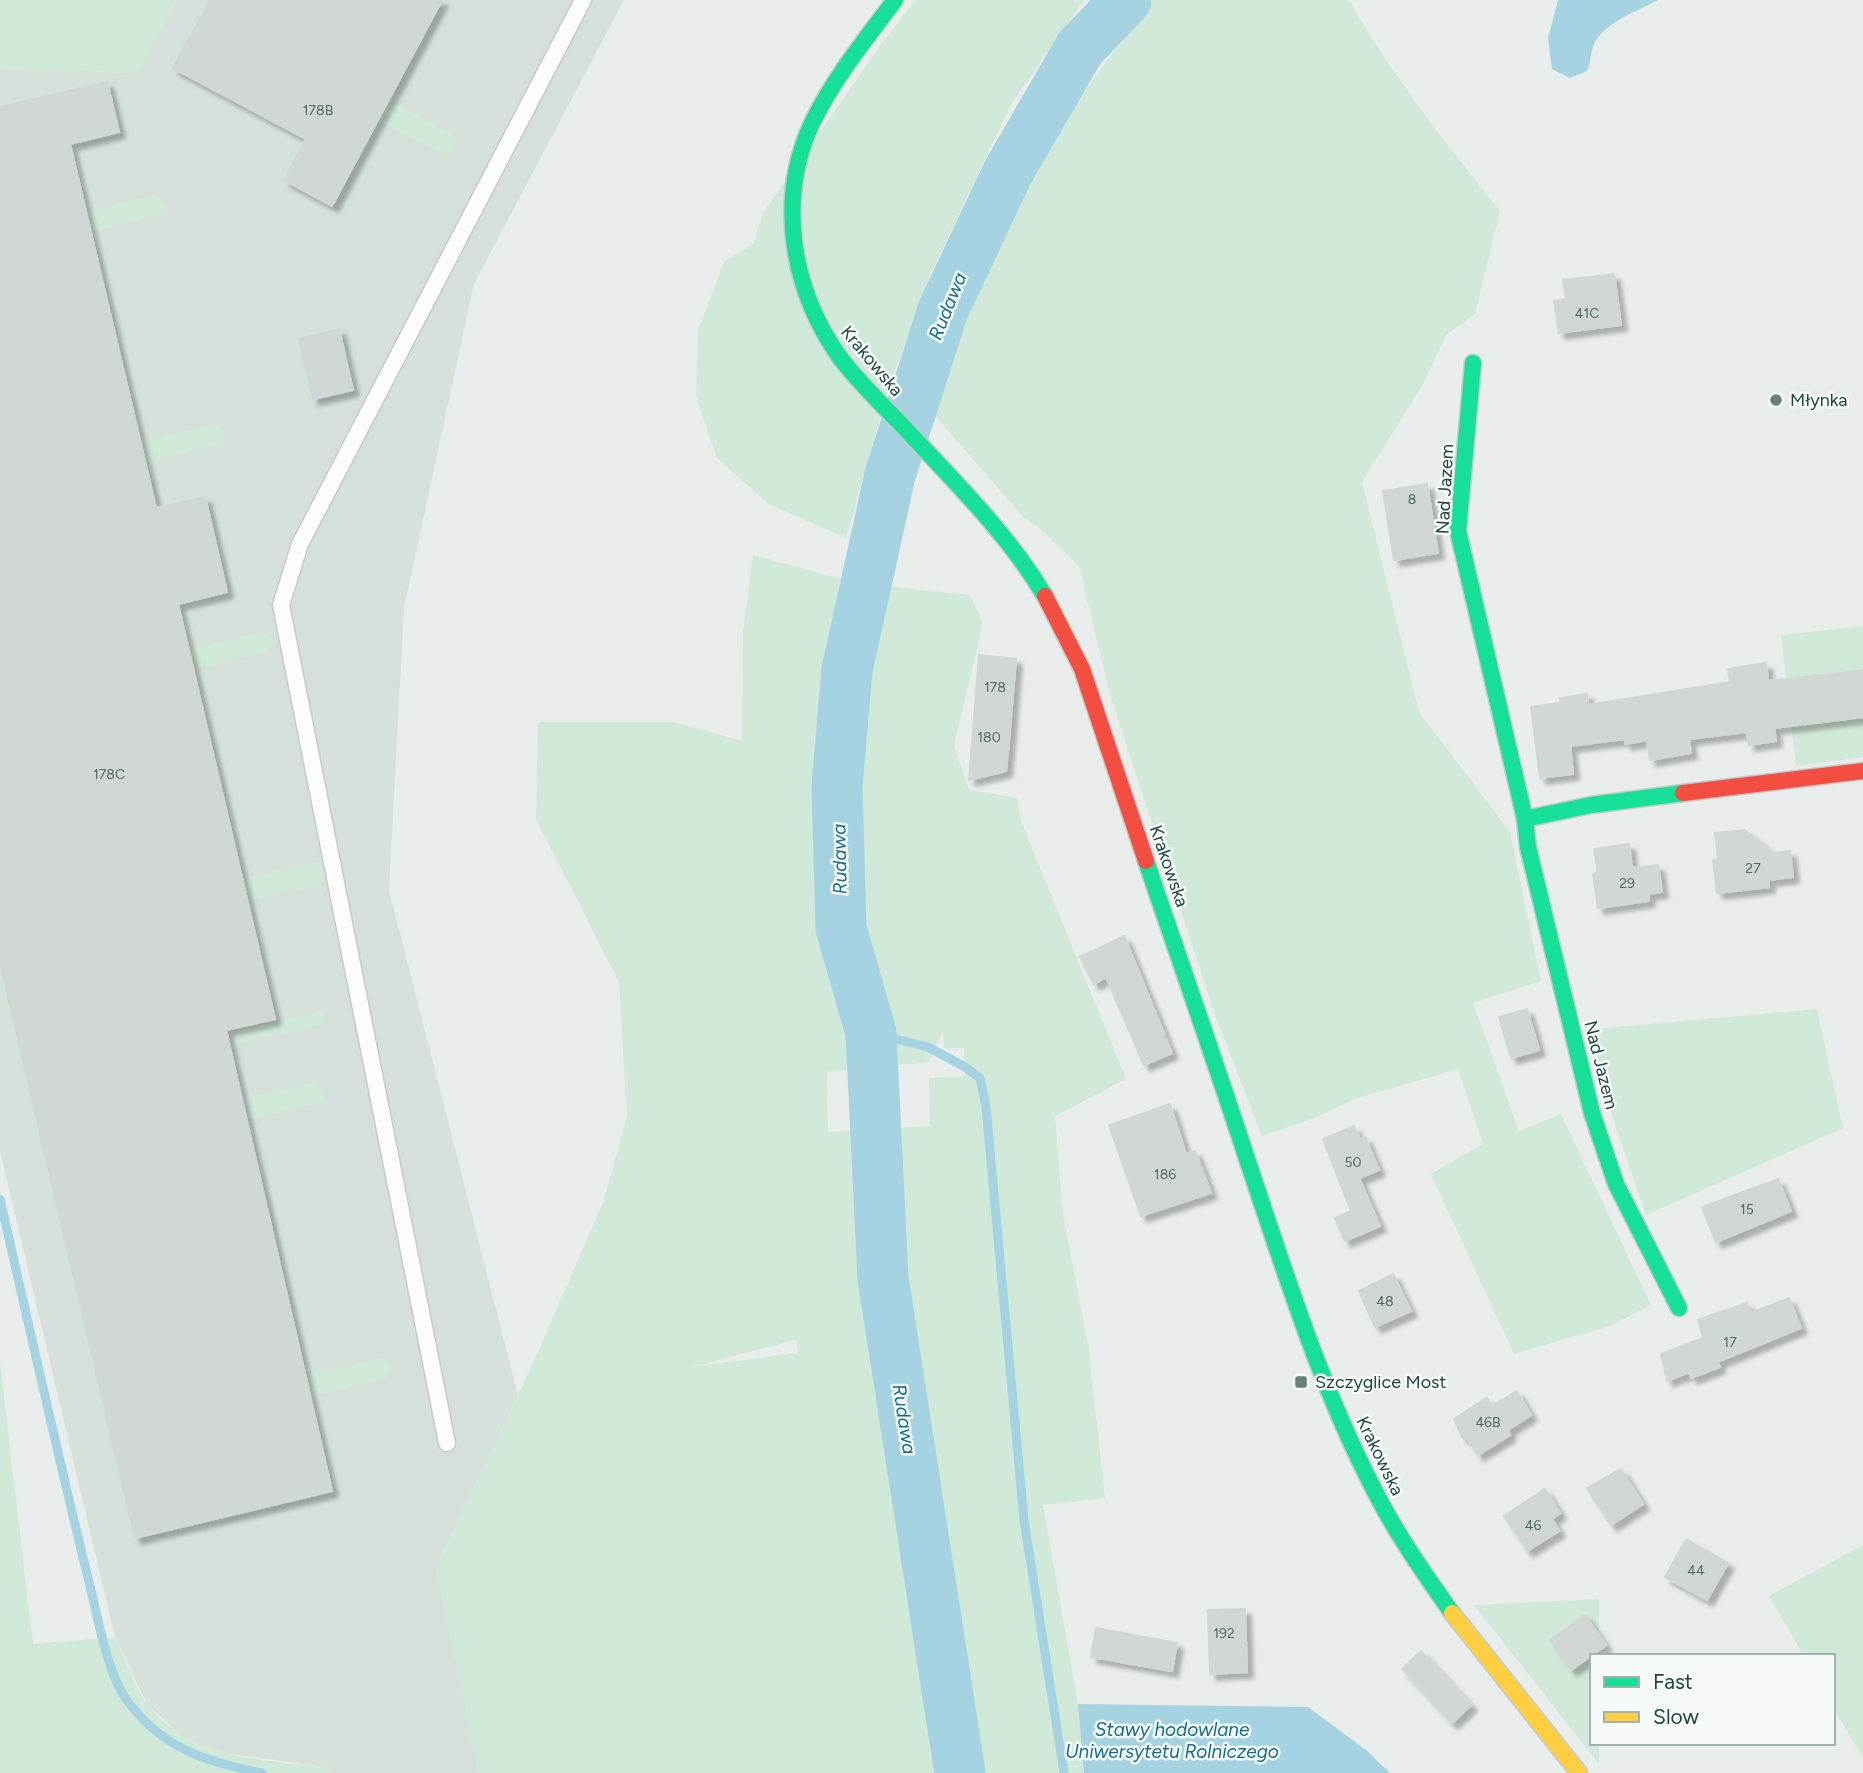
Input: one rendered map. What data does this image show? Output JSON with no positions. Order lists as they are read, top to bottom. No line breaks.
{"streets":{"street":["Krakowska","Nad Jazem"]},"water":["Rudawa","Stawy hodowlane Uniwersytetu Rolniczego"],"places":{"other":["Młynka"],"transit":["Szczyglice Most"]},"house_numbers":["178B","41C","8","178","180","178C","27","29","50","186","15","48","17","46B","46","44","192"],"legend":["Fast","Slow"]}
